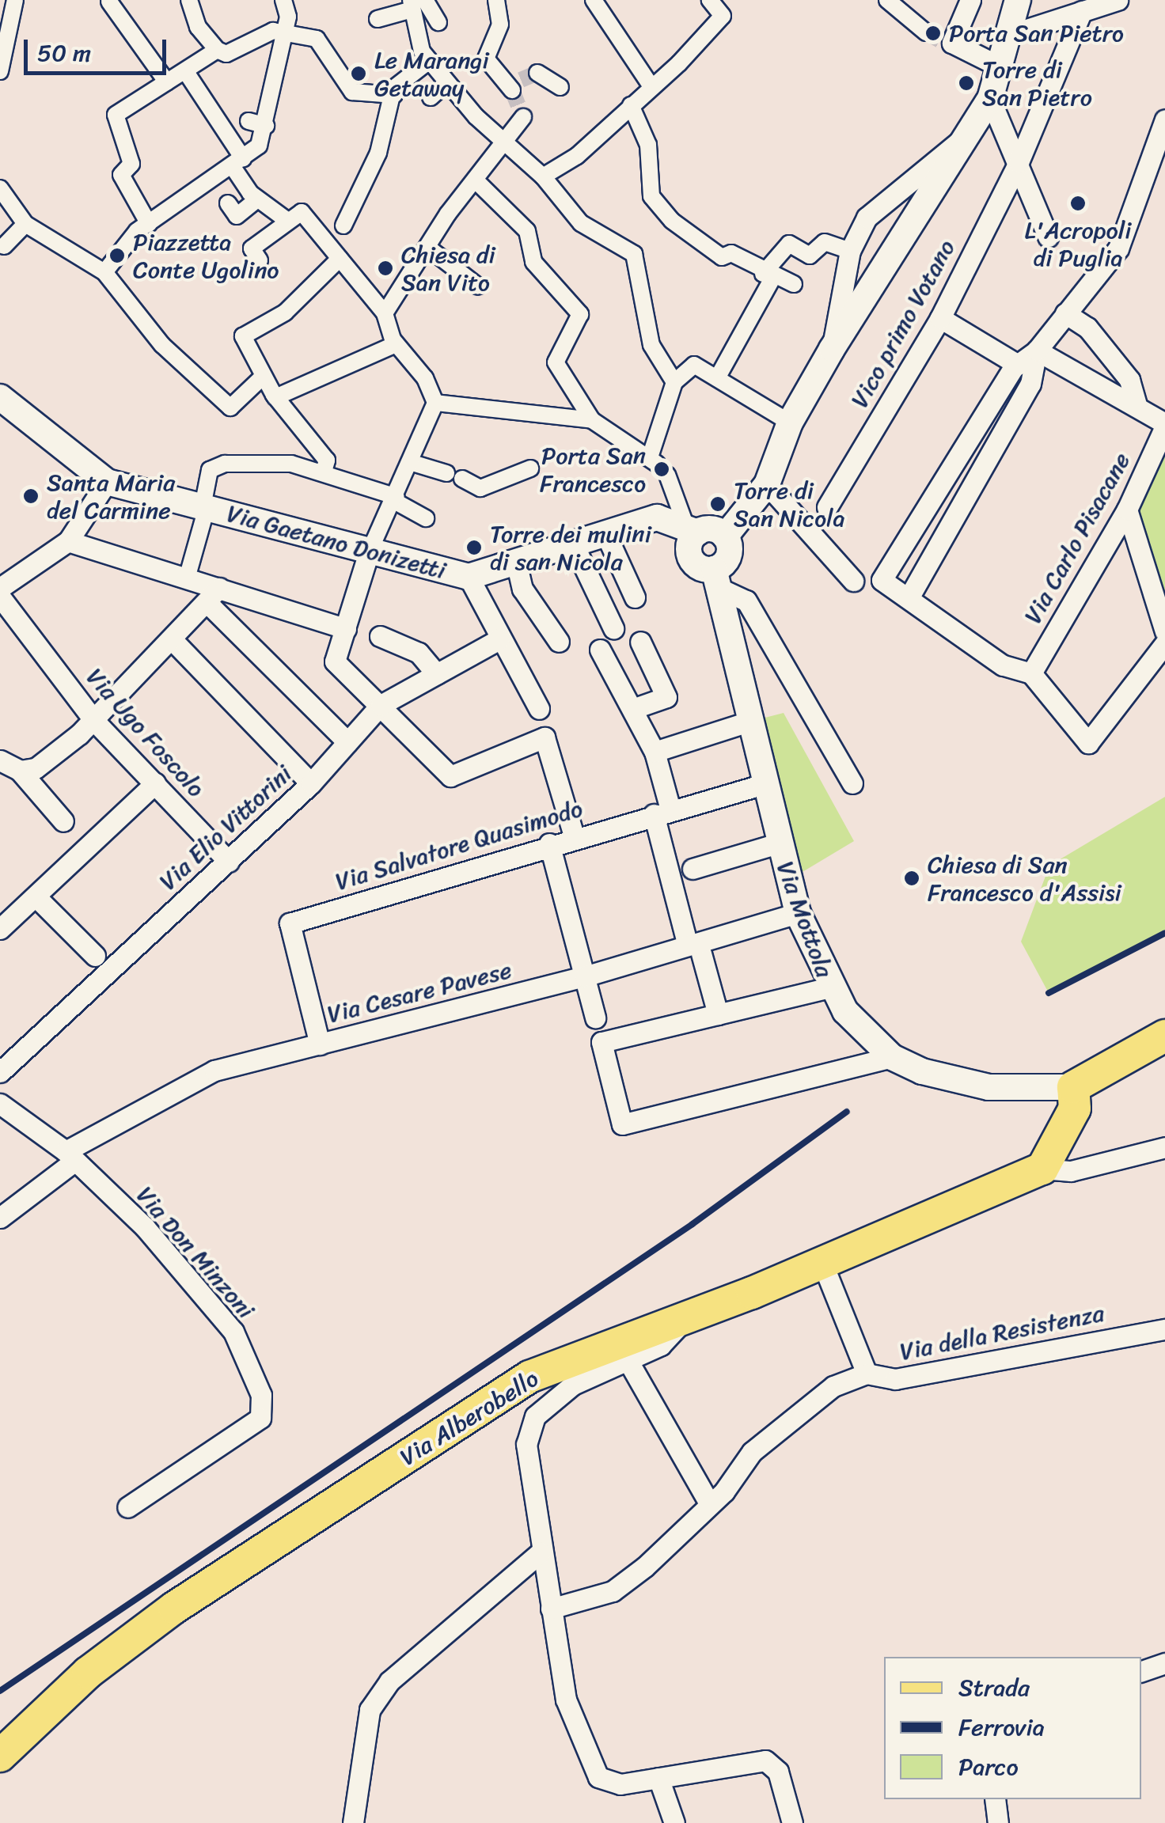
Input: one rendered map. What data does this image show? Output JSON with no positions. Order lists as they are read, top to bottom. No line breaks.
{"streets":{"main road":["Via Alberobello"],"street":["Vico primo Votano","Via Carlo Pisacane","Via Gaetano Donizetti","Via Ugo Foscolo","Via Elio Vittorini","Via Salvatore Quasimodo","Via Mottola","Via Cesare Pavese","Via Don Minzoni","Via della Resistenza"]},"crossings":[["Via Ugo Foscolo","Via Elio Vittorini"],["Via Salvatore Quasimodo","Via Mottola"],["Via Salvatore Quasimodo","Via Cesare Pavese"],["Via Mottola","Via Cesare Pavese"],["Via Cesare Pavese","Via Don Minzoni"]],"places":["Porta San Pietro","Le Marangi Getaway","Torre di San Pietro","L'Acropoli di Puglia","Piazzetta Conte Ugolino","Chiesa di San Vito","Porta San Francesco","Santa Maria del Carmine","Torre di San Nicola","Torre dei mulini di san Nicola","Chiesa di San Francesco d'Assisi"],"legend":["Strada","Ferrovia","Parco"],"scale_bar":"50 m"}
